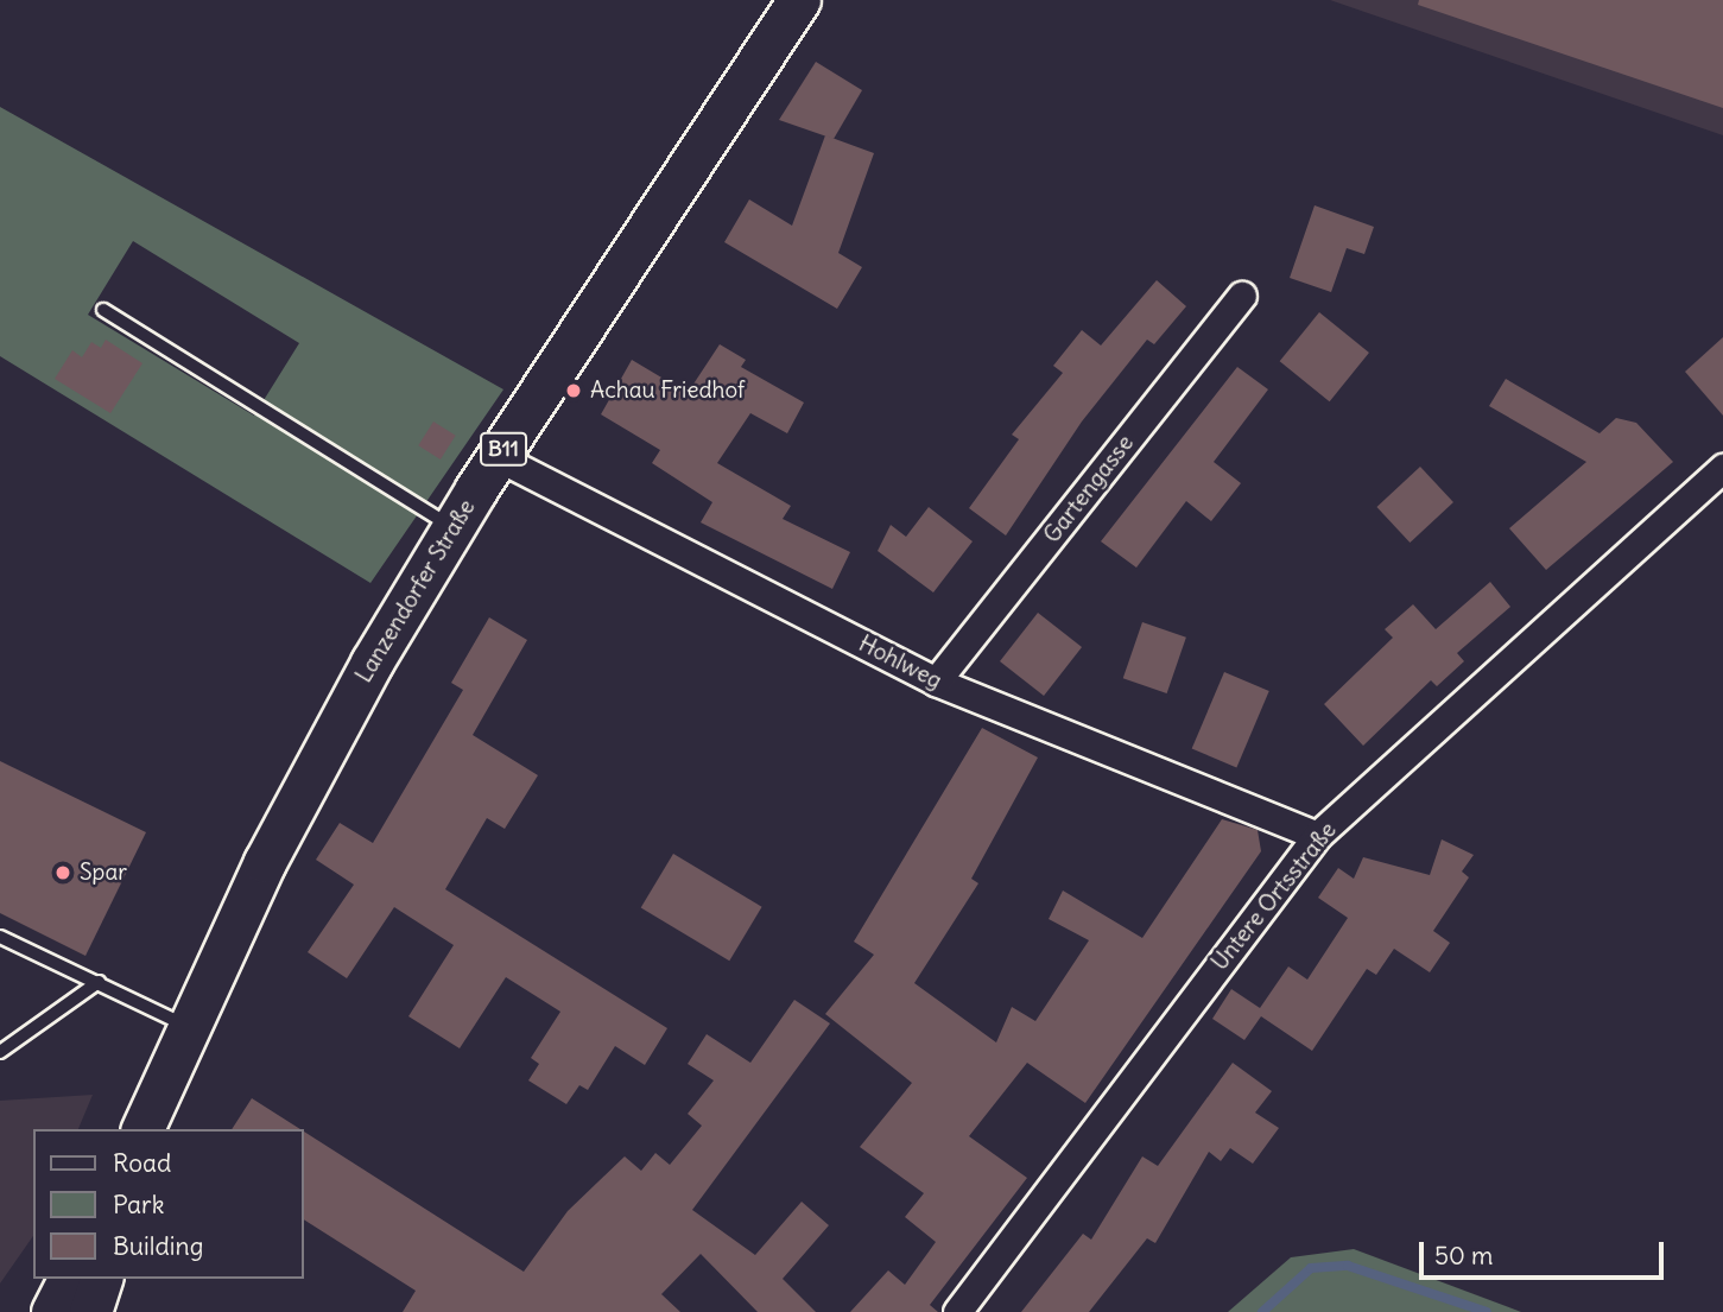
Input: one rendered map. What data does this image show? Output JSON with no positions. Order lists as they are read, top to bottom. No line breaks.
{"streets":{"main road":["B11","Lanzendorfer Straße"],"street":["Gartengasse","Hohlweg","Untere Ortsstraße"]},"crossings":[["Gartengasse","Hohlweg"],["Lanzendorfer Straße","Hohlweg"],["Hohlweg","Untere Ortsstraße"]],"places":["Achau Friedhof","Spar"],"legend":["Road","Park","Building"],"scale_bar":"50 m"}
